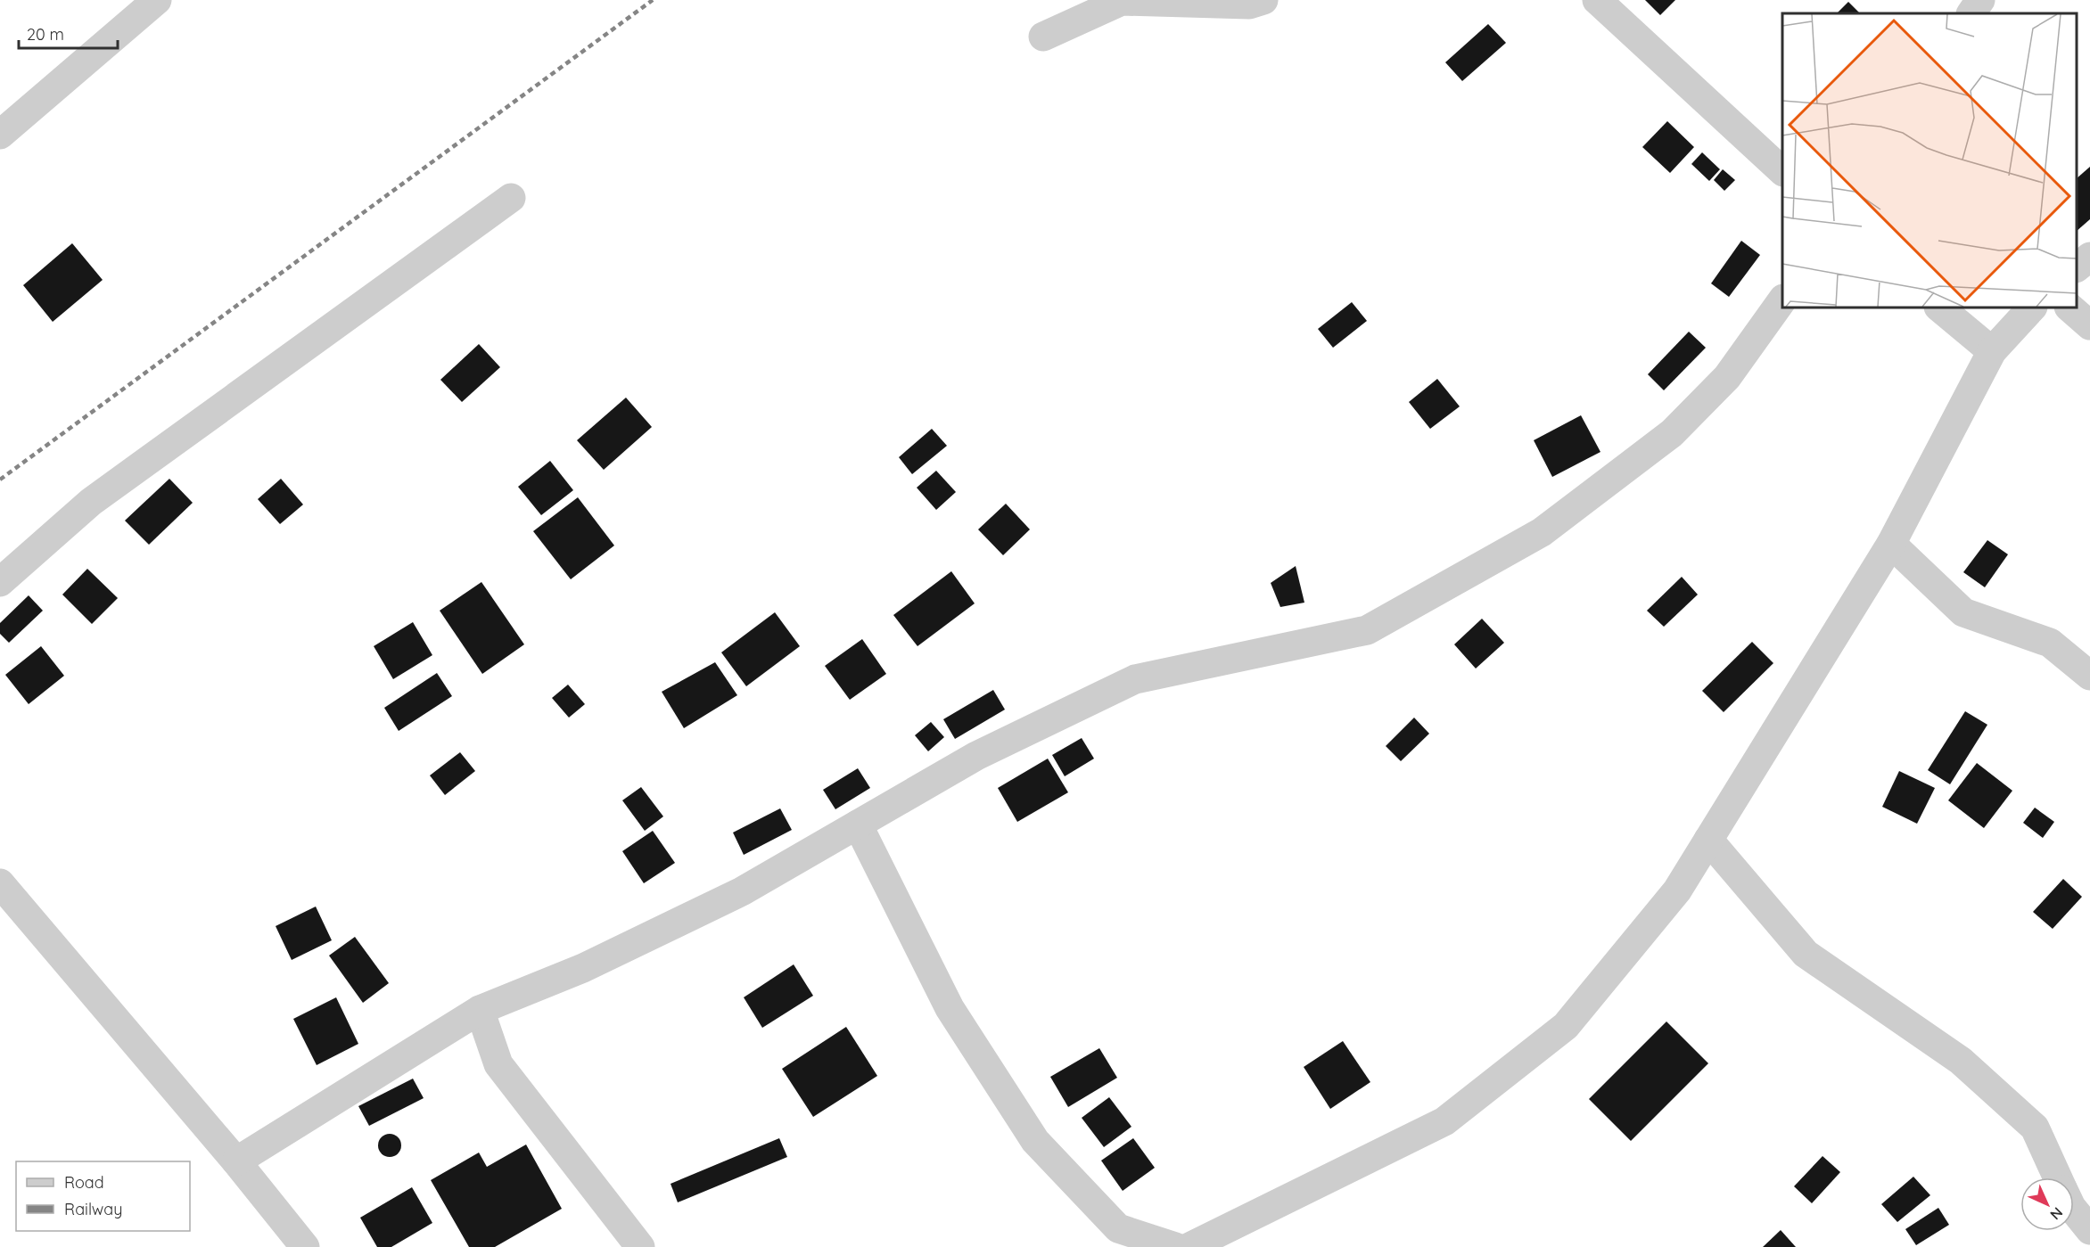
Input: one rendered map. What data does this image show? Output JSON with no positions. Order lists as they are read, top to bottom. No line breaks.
{"legend":["Road","Railway"],"scale_bar":"20 m","north":"bottom right"}
